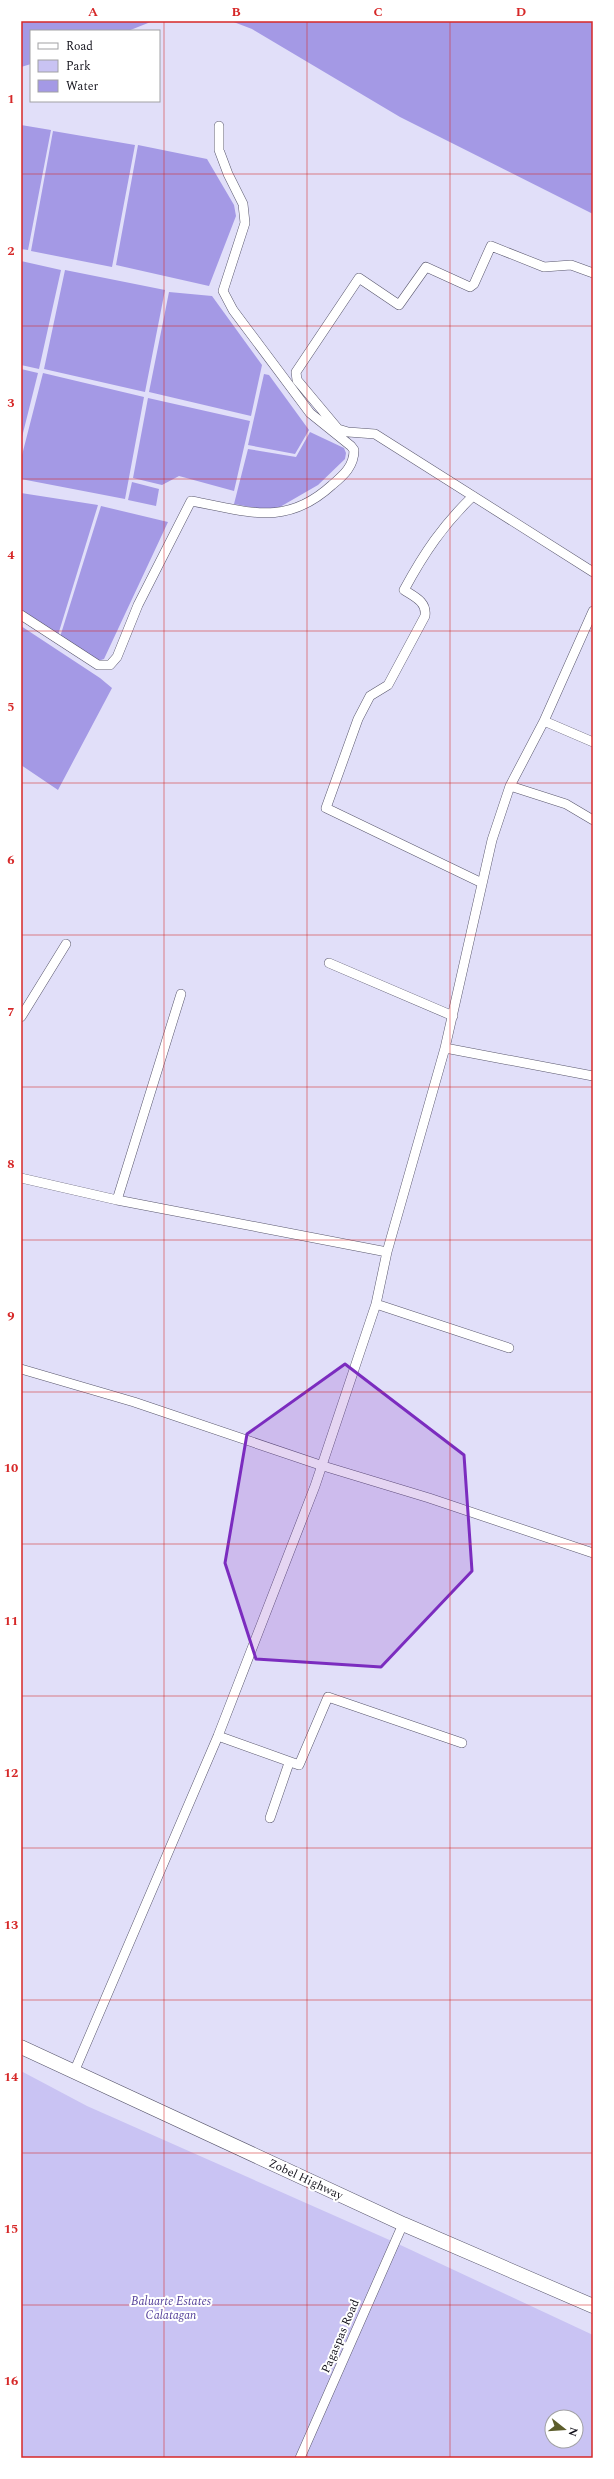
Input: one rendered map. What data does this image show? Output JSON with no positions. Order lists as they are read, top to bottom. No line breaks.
{"streets":{"main road":["Zobel Highway"],"street":["Pagaspas Road"]},"crossings":[["Zobel Highway","Pagaspas Road"]],"parks":["Baluarte Estates Calatagan"],"legend":["Road","Park","Water"],"north":"right","grid":{"columns":["A","B","C","D"],"rows":["1","2","3","4","5","6","7","8","9","10","11","12","13","14","15","16"]}}
